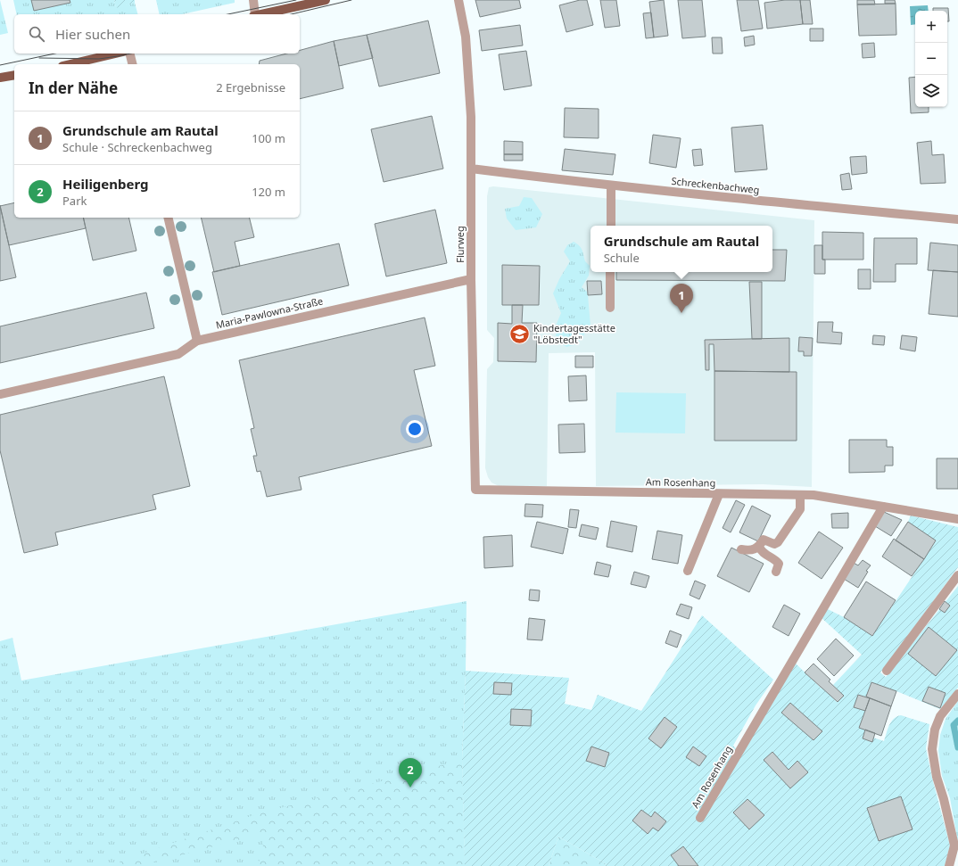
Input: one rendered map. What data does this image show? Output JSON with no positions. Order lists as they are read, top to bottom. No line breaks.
{"streets":{"street":["Schreckenbachweg","Flurweg","Maria-Pawlowna-Straße","Am Rosenhang"]},"crossings":[["Schreckenbachweg","Flurweg"],["Flurweg","Maria-Pawlowna-Straße"],["Flurweg","Am Rosenhang"]],"places":{"school or university":["Kindertagesstätte \"Löbstedt\""]},"page":{"map_buttons":["+","−"],"search":"Hier suchen","heading":["In der Nähe","2 Ergebnisse"],"list":[{"mark":"1","name":"Grundschule am Rautal","note":"Schule · Schreckenbachweg","value":"100 m"},{"mark":"2","name":"Heiligenberg","note":"Park","value":"120 m"}],"popup":["Grundschule am Rautal","Schule"],"pins":["1","2"]}}
